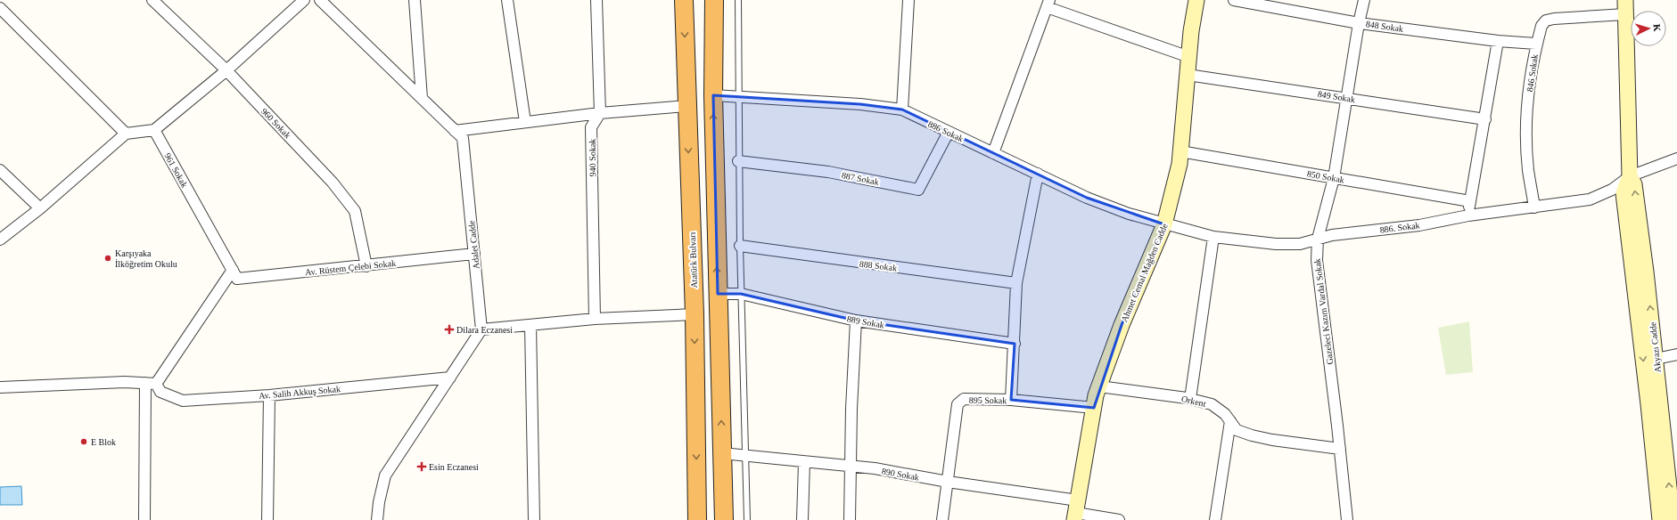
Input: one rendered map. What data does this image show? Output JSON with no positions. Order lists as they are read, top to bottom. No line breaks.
{"streets":{"highway":["Atatürk Bulvarı"],"main road":["Ahmet Cemal Mağden Cadde","Akyazı Cadde"],"street":["848 Sokak","846 Sokak","849 Sokak","960 Sokak","886 Sokak","940 Sokak","961 Sokak","850 Sokak","887 Sokak","886. Sokak","Adalet Cadde","888 Sokak","Av. Rüstem Çelebi Sokak","Gazeleci Kazım Vardal Sokak","889 Sokak","Av. Salih Akkuş Sokak","895 Sokak","Orkent","890 Sokak"]},"crossings":[["848 Sokak","846 Sokak"],["848 Sokak","Gazeleci Kazım Vardal Sokak"],["846 Sokak","886. Sokak"],["846 Sokak","Akyazı Cadde"],["849 Sokak","Ahmet Cemal Mağden Cadde"],["849 Sokak","Gazeleci Kazım Vardal Sokak"],["960 Sokak","Av. Rüstem Çelebi Sokak"],["886 Sokak","887 Sokak"],["886 Sokak","886. Sokak"],["886 Sokak","Ahmet Cemal Mağden Cadde"],["961 Sokak","Av. Rüstem Çelebi Sokak"],["850 Sokak","Ahmet Cemal Mağden Cadde"],["850 Sokak","Gazeleci Kazım Vardal Sokak"],["886. Sokak","Ahmet Cemal Mağden Cadde"],["886. Sokak","Gazeleci Kazım Vardal Sokak"],["886. Sokak","Akyazı Cadde"],["Adalet Cadde","Av. Rüstem Çelebi Sokak"],["Ahmet Cemal Mağden Cadde","895 Sokak"],["Ahmet Cemal Mağden Cadde","Orkent"],["Ahmet Cemal Mağden Cadde","890 Sokak"],["Gazeleci Kazım Vardal Sokak","Orkent"],["895 Sokak","890 Sokak"]],"places":{"other":["Karşıyaka İlköğretim Okulu","E Blok"],"health":["Dilara Eczanesi","Esin Eczanesi"]},"north":"right"}
